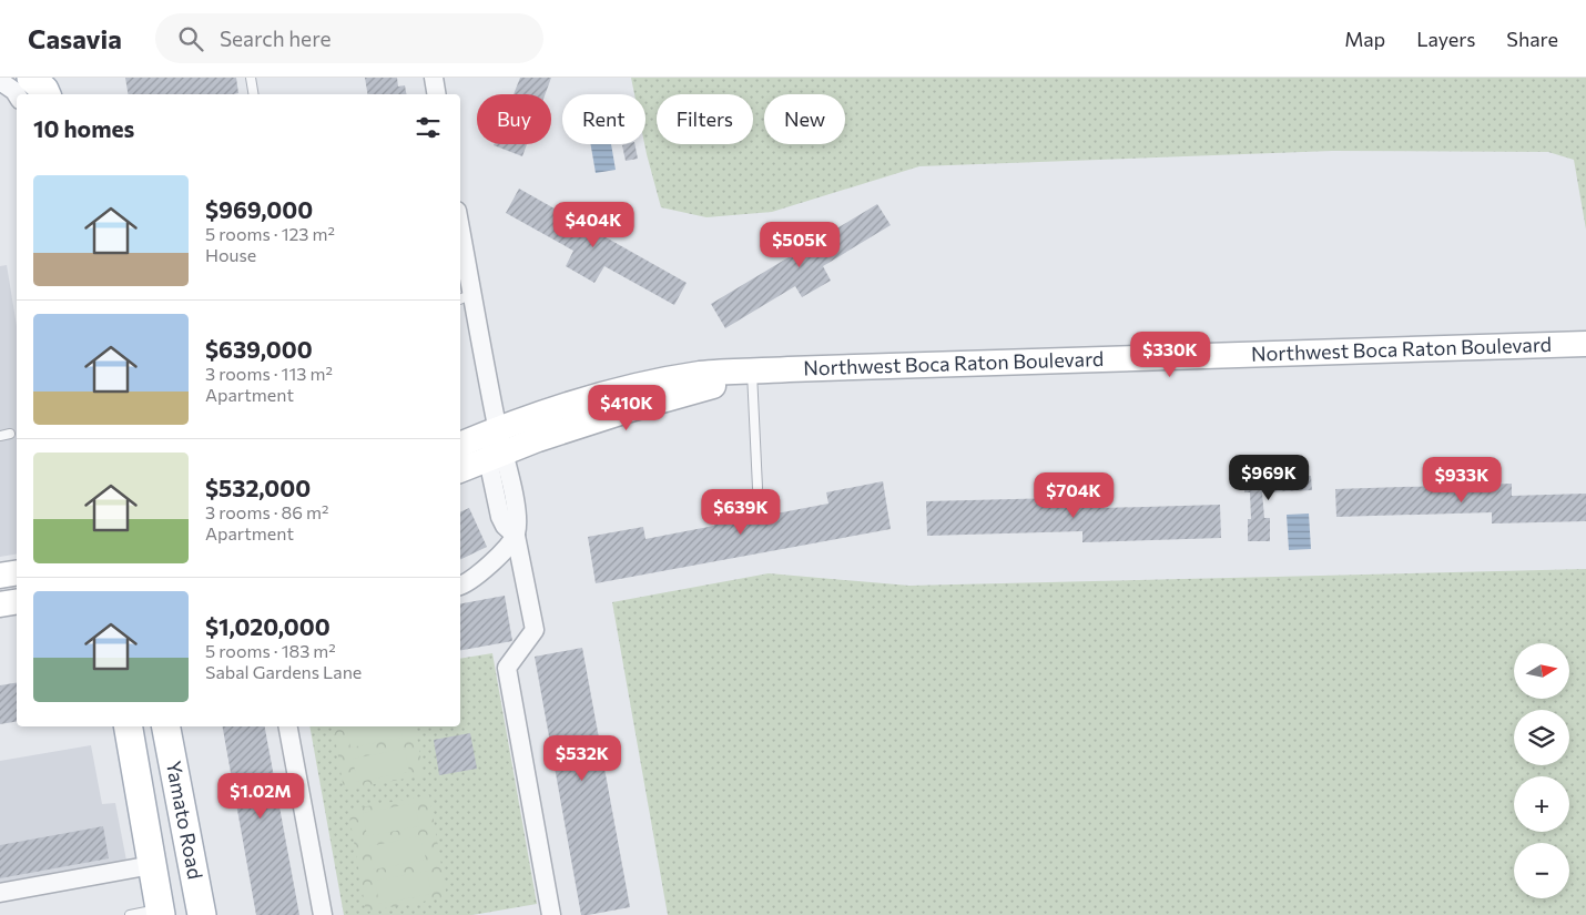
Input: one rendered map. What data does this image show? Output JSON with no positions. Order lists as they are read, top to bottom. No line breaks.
{"streets":{"main road":["Yamato Road"],"street":["Northwest Boca Raton Boulevard"]},"north":"right","page":{"header":"Casavia","search":"Search here","nav":["Map","Layers","Share"],"chip":["Buy","Rent","Filters","New"],"heading":"10 homes","list":[{"name":"$969,000","note":"5 rooms · 123 m² · House"},{"name":"$639,000","note":"3 rooms · 113 m² · Apartment"},{"name":"$532,000","note":"3 rooms · 86 m² · Apartment"},{"name":"$1,020,000","note":"5 rooms · 183 m² · Sabal Gardens Lane"}],"price":["$404K","$505K","$330K","$410K","$969K","$933K","$704K","$639K","$532K","$1.02M"],"map_buttons":["+","−"]}}
